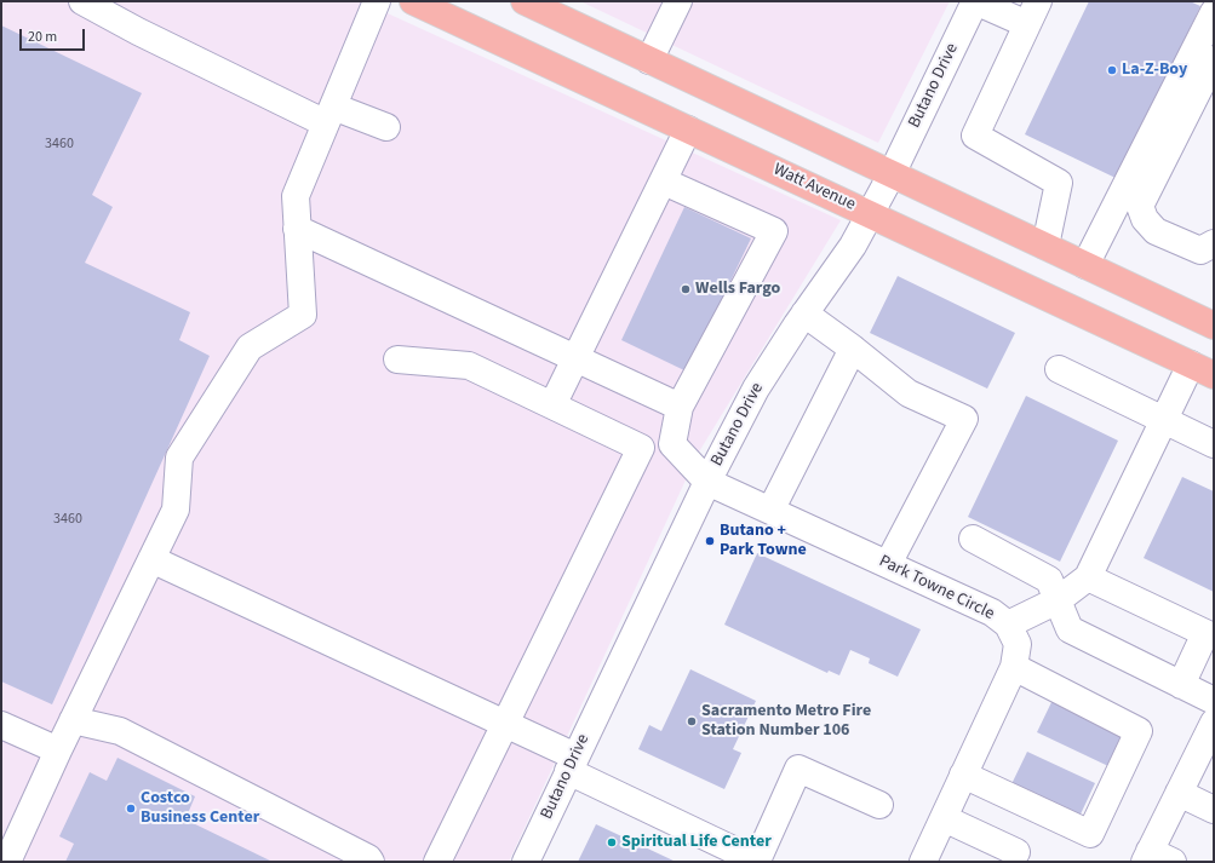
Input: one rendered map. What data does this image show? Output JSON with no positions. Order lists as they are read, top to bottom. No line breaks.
{"streets":{"main road":["Watt Avenue"],"street":["Butano Drive","Park Towne Circle"]},"crossings":[["Butano Drive","Watt Avenue"],["Butano Drive","Park Towne Circle"]],"places":["La-Z-Boy","Wells Fargo","Butano + Park Towne","Sacramento Metro Fire Station Number 106","Costco Business Center","Spiritual Life Center"],"house_numbers":["3460","3460"],"scale_bar":"20 m"}
